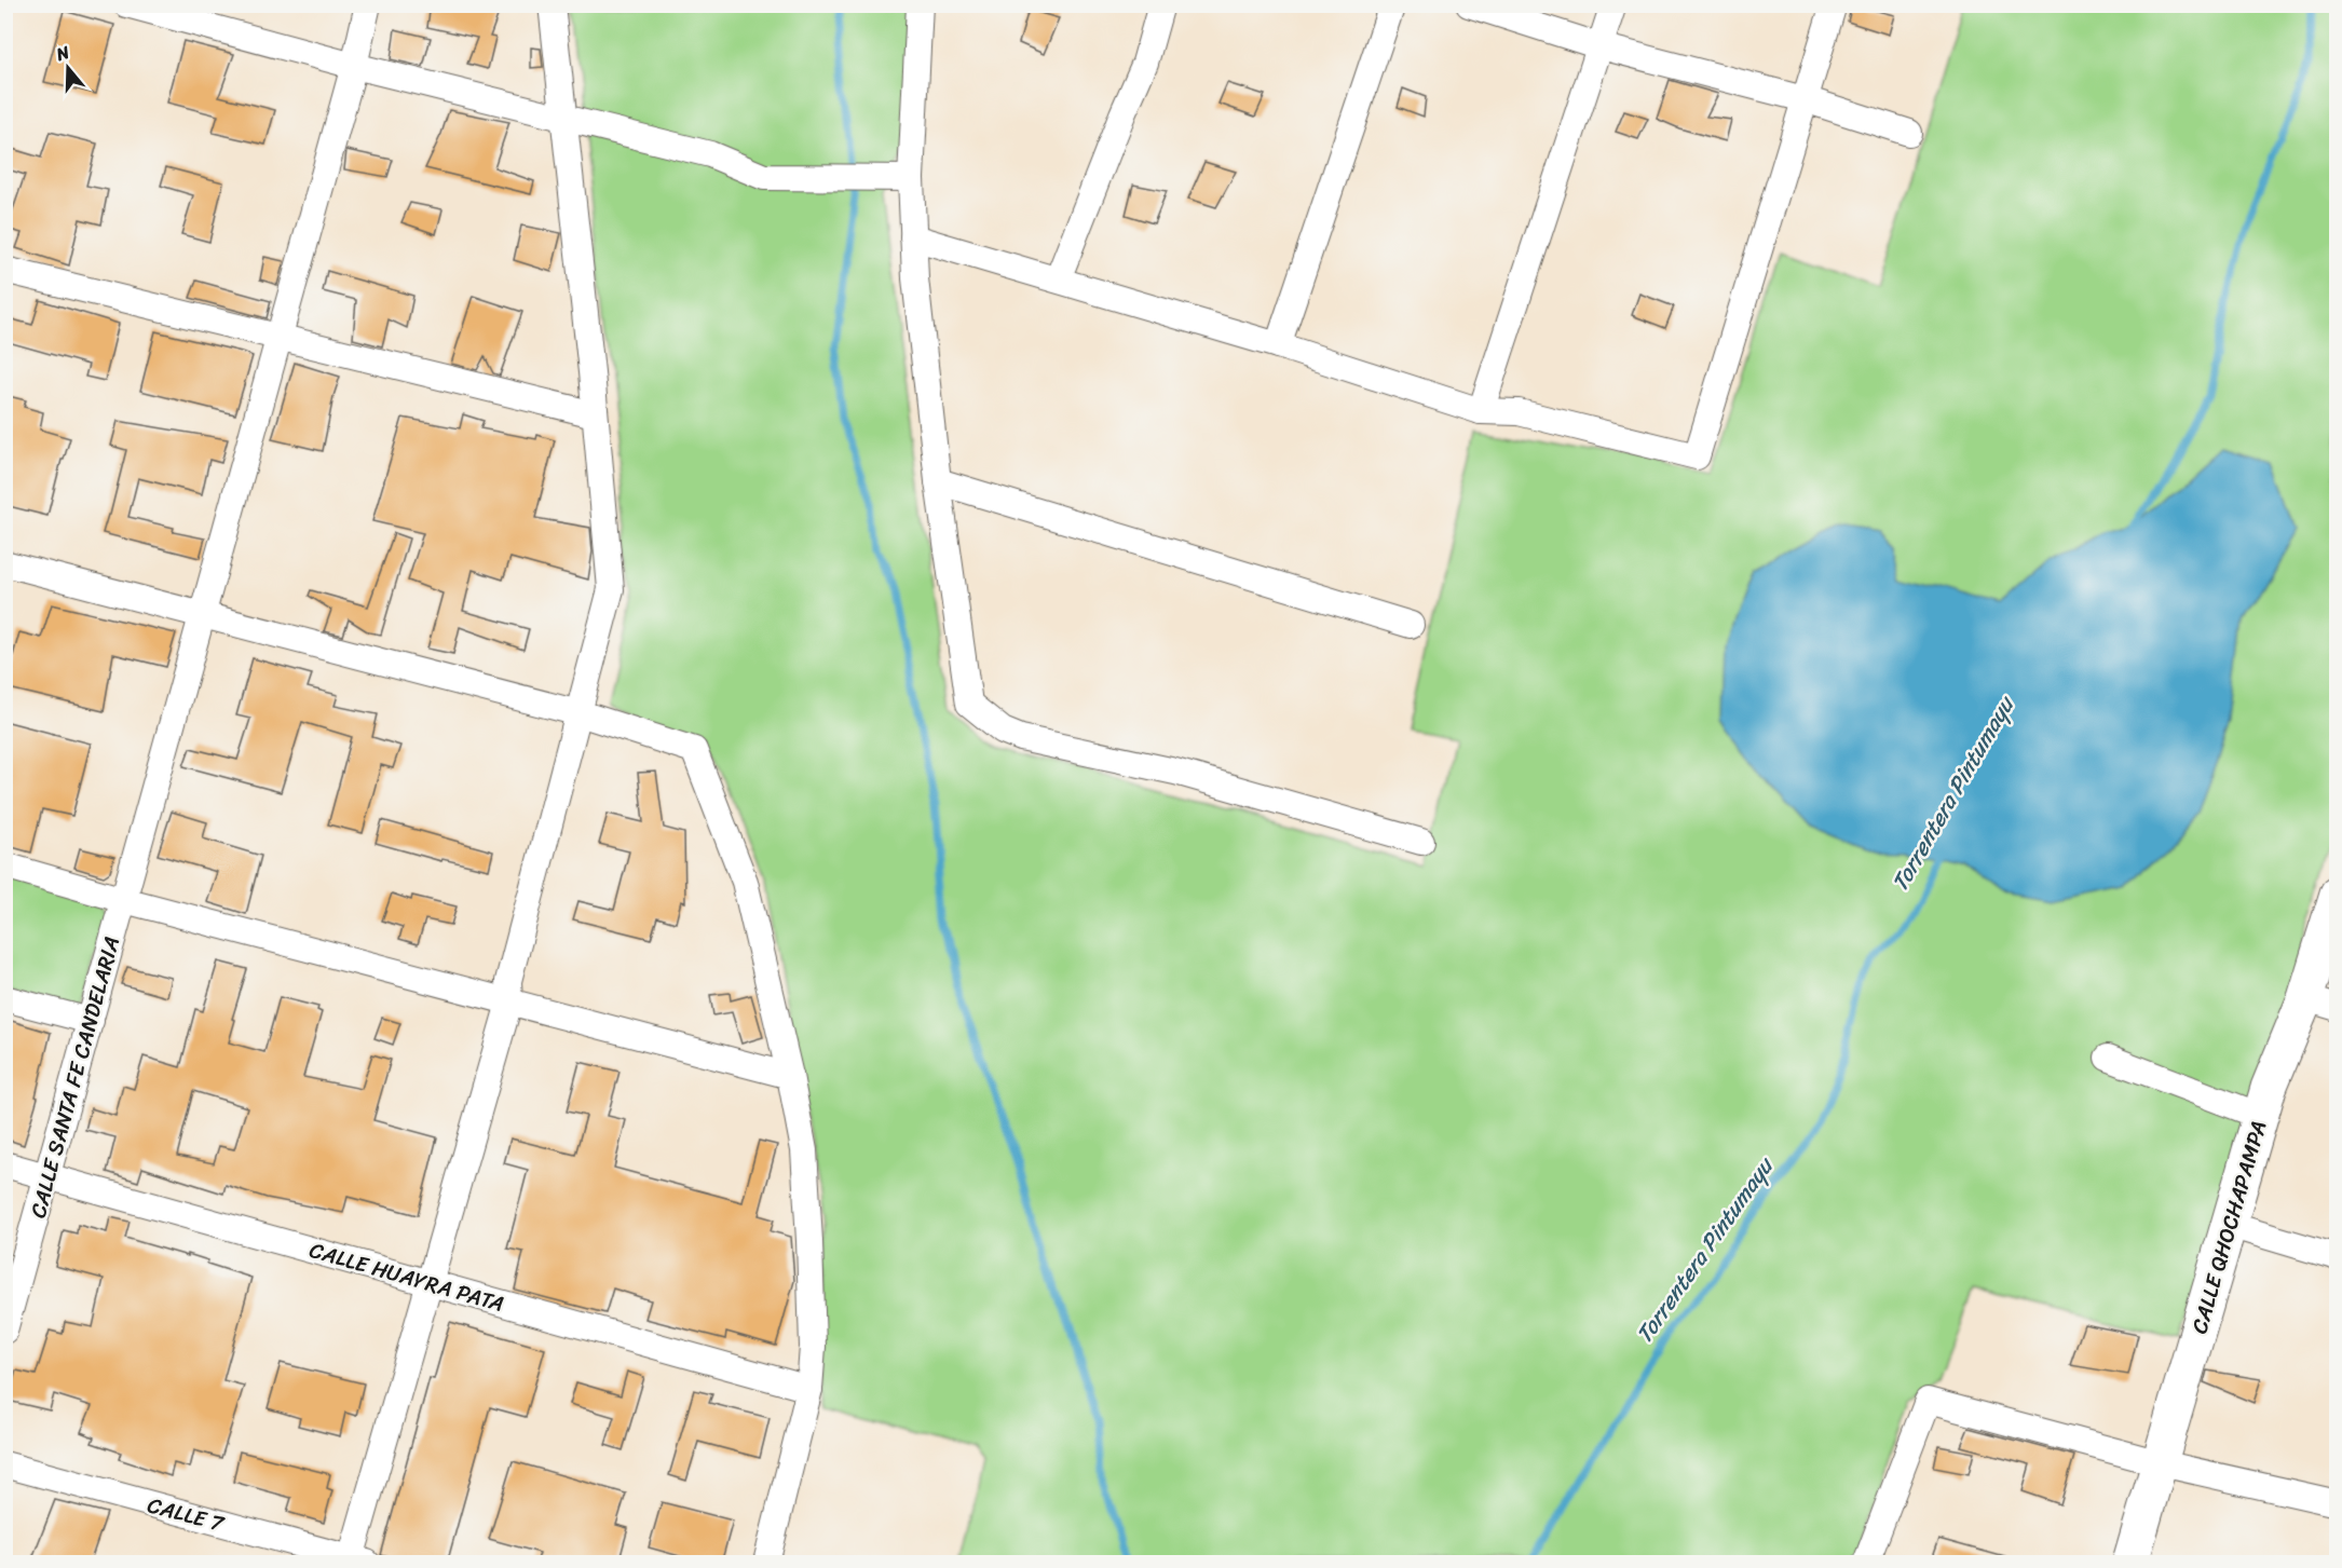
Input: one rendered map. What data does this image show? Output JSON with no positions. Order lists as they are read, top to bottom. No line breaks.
{"streets":{"street":["CALLE SANTA FE CANDELARIA","CALLE QHOCHAPAMPA","CALLE HUAYRA PATA","CALLE 7"]},"crossings":[["CALLE SANTA FE CANDELARIA","CALLE HUAYRA PATA"]],"water":["Torrentera Pintumayu"],"north":"top"}
